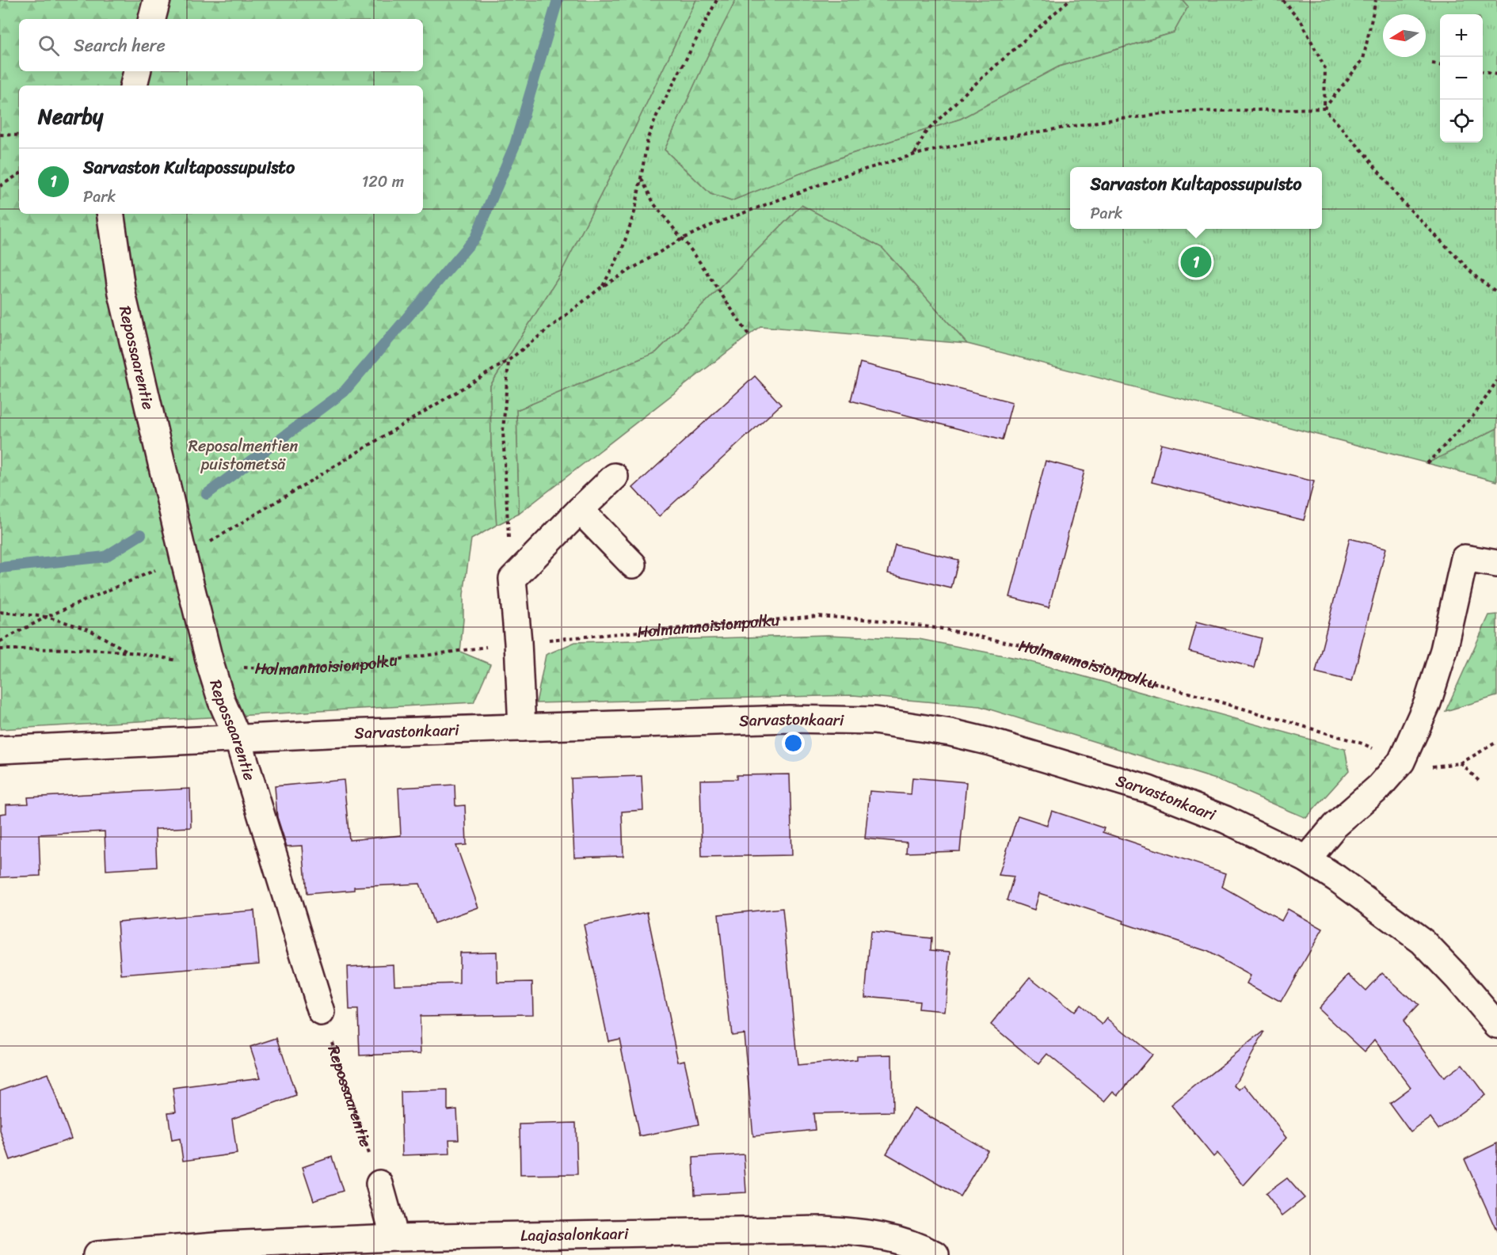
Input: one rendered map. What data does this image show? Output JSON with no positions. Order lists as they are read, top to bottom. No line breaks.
{"streets":{"street":["Repossaarentie","Sarvastonkaari","Laajasalonkaari"],"path":["Holmanmoisionpolku"]},"crossings":[["Repossaarentie","Holmanmoisionpolku"],["Repossaarentie","Sarvastonkaari"]],"parks":["Reposalmentien puistometsä"],"north":"left","page":{"map_buttons":["+","−"],"search":"Search here","heading":"Nearby","list":[{"mark":"1","name":"Sarvaston Kultapossupuisto","note":"Park","value":"120 m"}],"popup":["Sarvaston Kultapossupuisto","Park"],"pins":"1"}}
